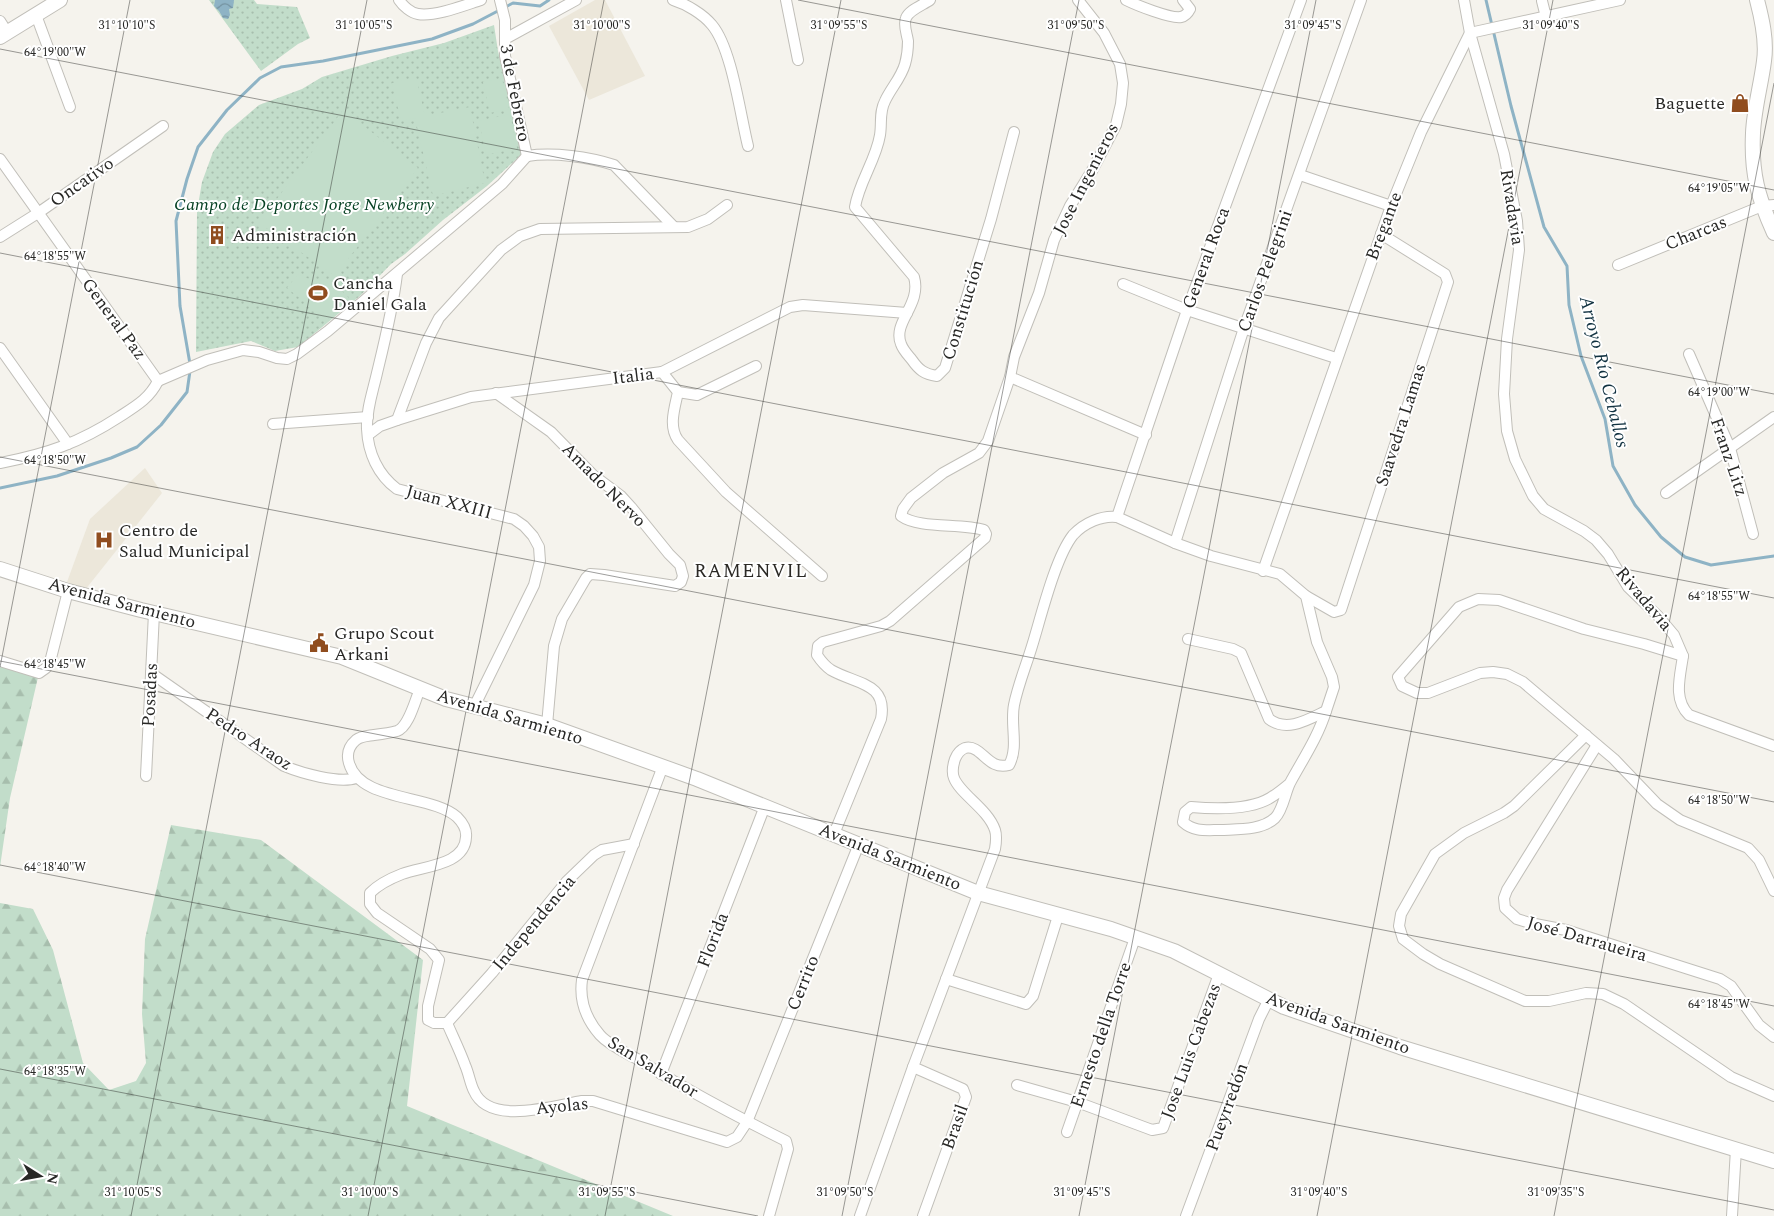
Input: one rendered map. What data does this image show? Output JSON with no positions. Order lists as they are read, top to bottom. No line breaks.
{"streets":{"street":["3 de Febrero","Jose Ingenieros","Oncativo","Rivadavia","Bregante","Charcas","General Roca","Carlos Pelegrini","Constitución","General Paz","Italia","Saavedra Lamas","Franz Litz","Amado Nervo","Juan XXIII","Avenida Sarmiento","Posadas","Pedro Araoz","Independencia","José Darraueira","Florida","Cerrito","Ernesto della Torre","Jose Luis Cabezas","San Salvador","Ayolas","Pueyrredón","Brasil"]},"crossings":[["Jose Ingenieros","Avenida Sarmiento"],["Oncativo","General Paz"],["Rivadavia","Bregante"],["Rivadavia","José Darraueira"],["Bregante","Saavedra Lamas"],["Italia","Amado Nervo"],["Italia","Juan XXIII"],["Amado Nervo","Avenida Sarmiento"],["Juan XXIII","Avenida Sarmiento"],["Avenida Sarmiento","Posadas"],["Avenida Sarmiento","Florida"],["Avenida Sarmiento","Cerrito"],["Avenida Sarmiento","Ernesto della Torre"],["Avenida Sarmiento","Jose Luis Cabezas"],["Avenida Sarmiento","San Salvador"],["Avenida Sarmiento","Pueyrredón"],["Posadas","Pedro Araoz"],["Independencia","San Salvador"],["Independencia","Ayolas"],["Florida","San Salvador"],["Cerrito","San Salvador"],["Cerrito","Ayolas"],["Ernesto della Torre","Jose Luis Cabezas"],["San Salvador","Ayolas"]],"districts":["RAMENVIL"],"water":["Arroyo Río Ceballos"],"parks":["Campo de Deportes Jorge Newberry"],"places":{"shop":["Baguette"],"building":["Administración"],"sports":["Cancha Daniel Gala"],"hospital":["Centro de Salud Municipal"],"public building":["Grupo Scout Arkani"]},"north":"right","coordinates":["31°10'10\"S","31°10'05\"S","31°10'00\"S","31°09'55\"S","31°09'50\"S","31°09'45\"S","31°09'40\"S","64°19'00\"W","64°19'05\"W","64°18'55\"W","64°18'50\"W","64°18'45\"W","64°18'40\"W","64°18'35\"W","31°09'35\"S"]}
